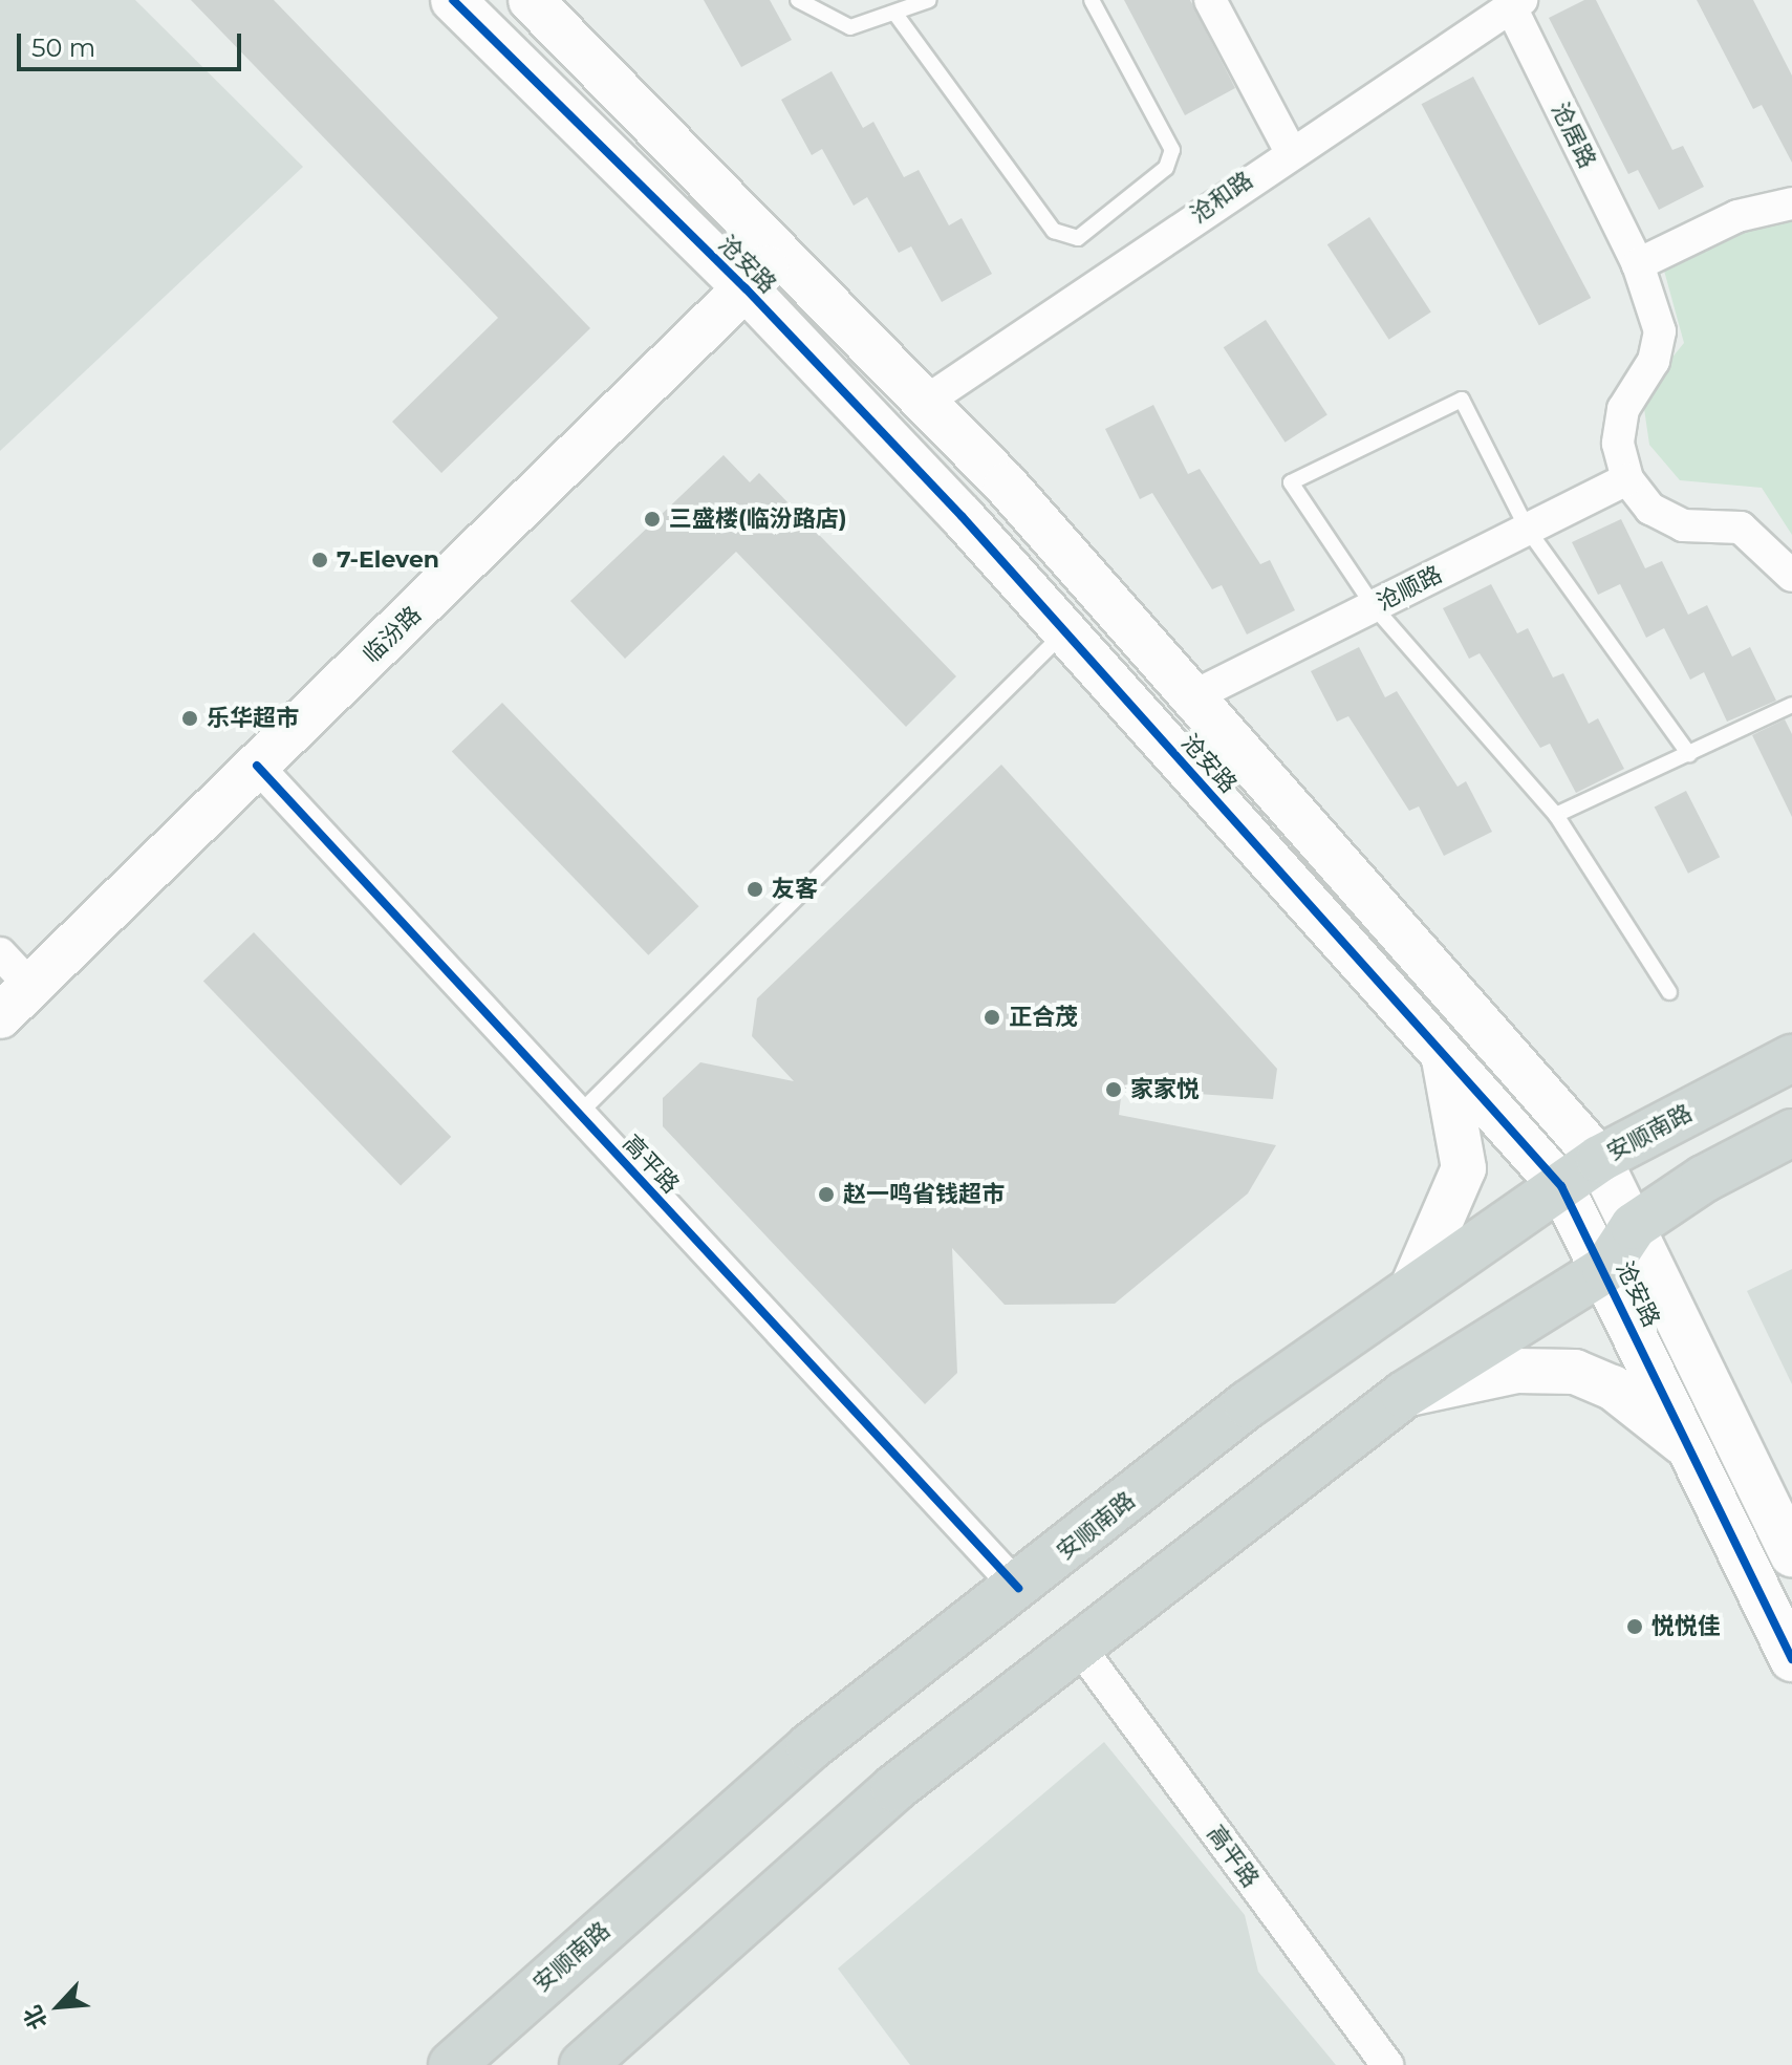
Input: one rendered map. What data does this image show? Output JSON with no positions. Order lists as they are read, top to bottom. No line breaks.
{"streets":{"main road":["安顺南路"],"street":["沧居路","沧和路","沧安路","沧顺路","临汾路","高平路"]},"crossings":[["沧居路","沧和路"],["沧和路","沧安路"],["沧安路","沧顺路"],["沧安路","临汾路"],["沧安路","安顺南路"],["临汾路","高平路"],["安顺南路","高平路"]],"places":["三盛楼(临汾路店)","7-Eleven","乐华超市","友客","正合茂","家家悦","赵一鸣省钱超市","悦悦佳"],"scale_bar":"50 m","north":"bottom left"}
